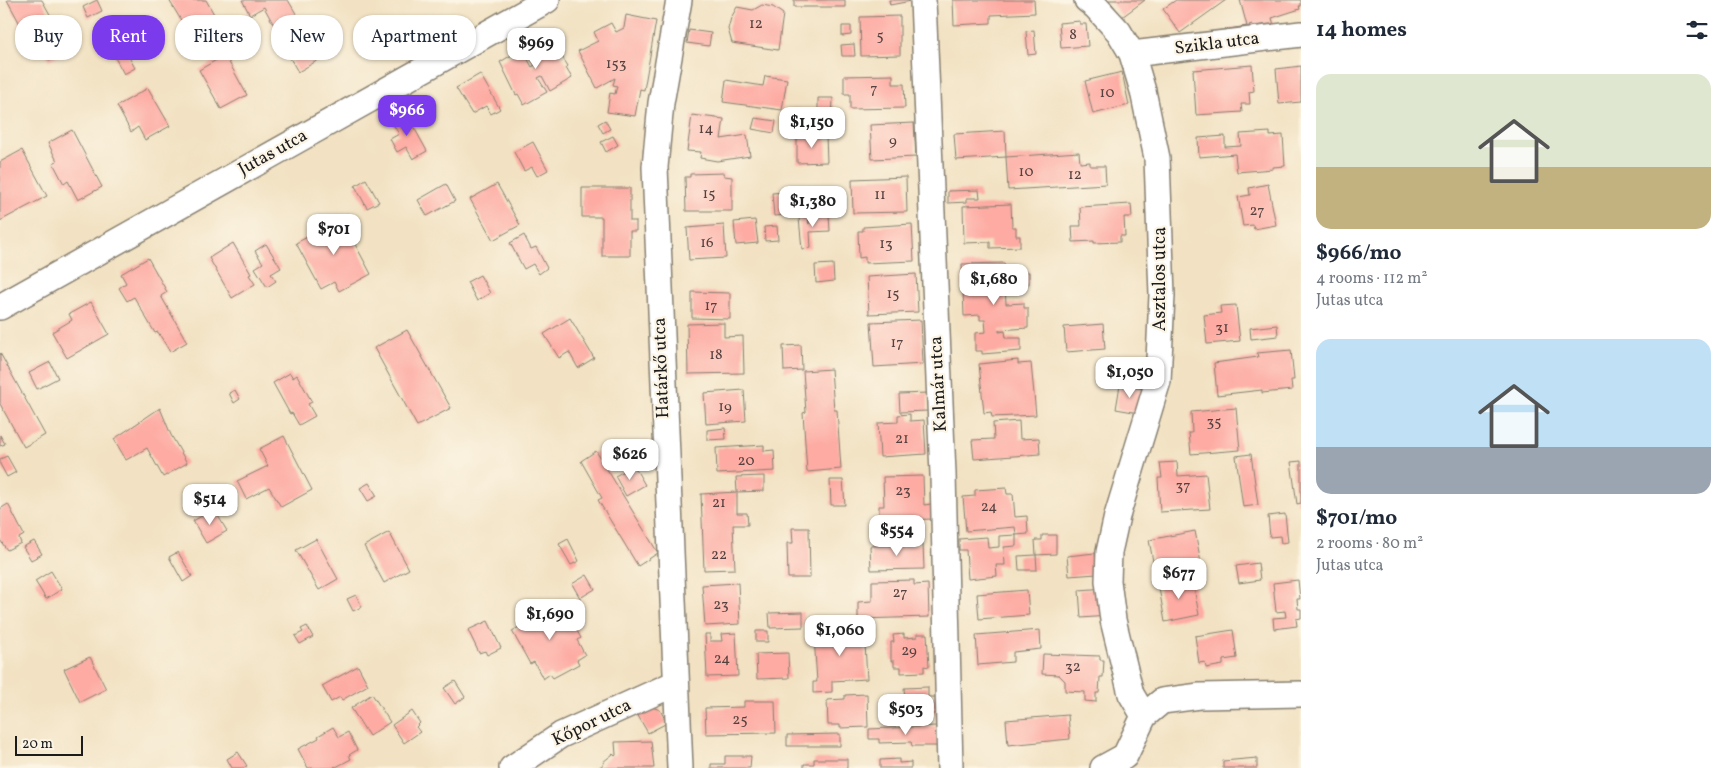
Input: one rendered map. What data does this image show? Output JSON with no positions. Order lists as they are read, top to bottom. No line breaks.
{"streets":{"street":["Szikla utca","Jutas utca","Asztalos utca","Határkő utca","Kalmár utca","Kőpor utca"]},"crossings":[["Szikla utca","Asztalos utca"],["Határkő utca","Kőpor utca"]],"house_numbers":["12","8","5","153","7","10","14","9","10","12","15","11","27","16","13","15","17","31","17","18","19","35","21","20","37","23","21","24","22","27","23","29","24","32","25"],"scale_bar":"20 m","page":{"heading":"14 homes","chip":["Buy","Rent","Filters","New","Apartment"],"price":["$969","$966","$1,150","$1,380","$701","$1,680","$1,050","$626","$514","$554","$677","$1,690","$1,060","$503"],"list":[{"name":"$966/mo","note":"4 rooms · 112 m² · Jutas utca"},{"name":"$701/mo","note":"2 rooms · 80 m² · Jutas utca"}],"scale":"20 m"}}
